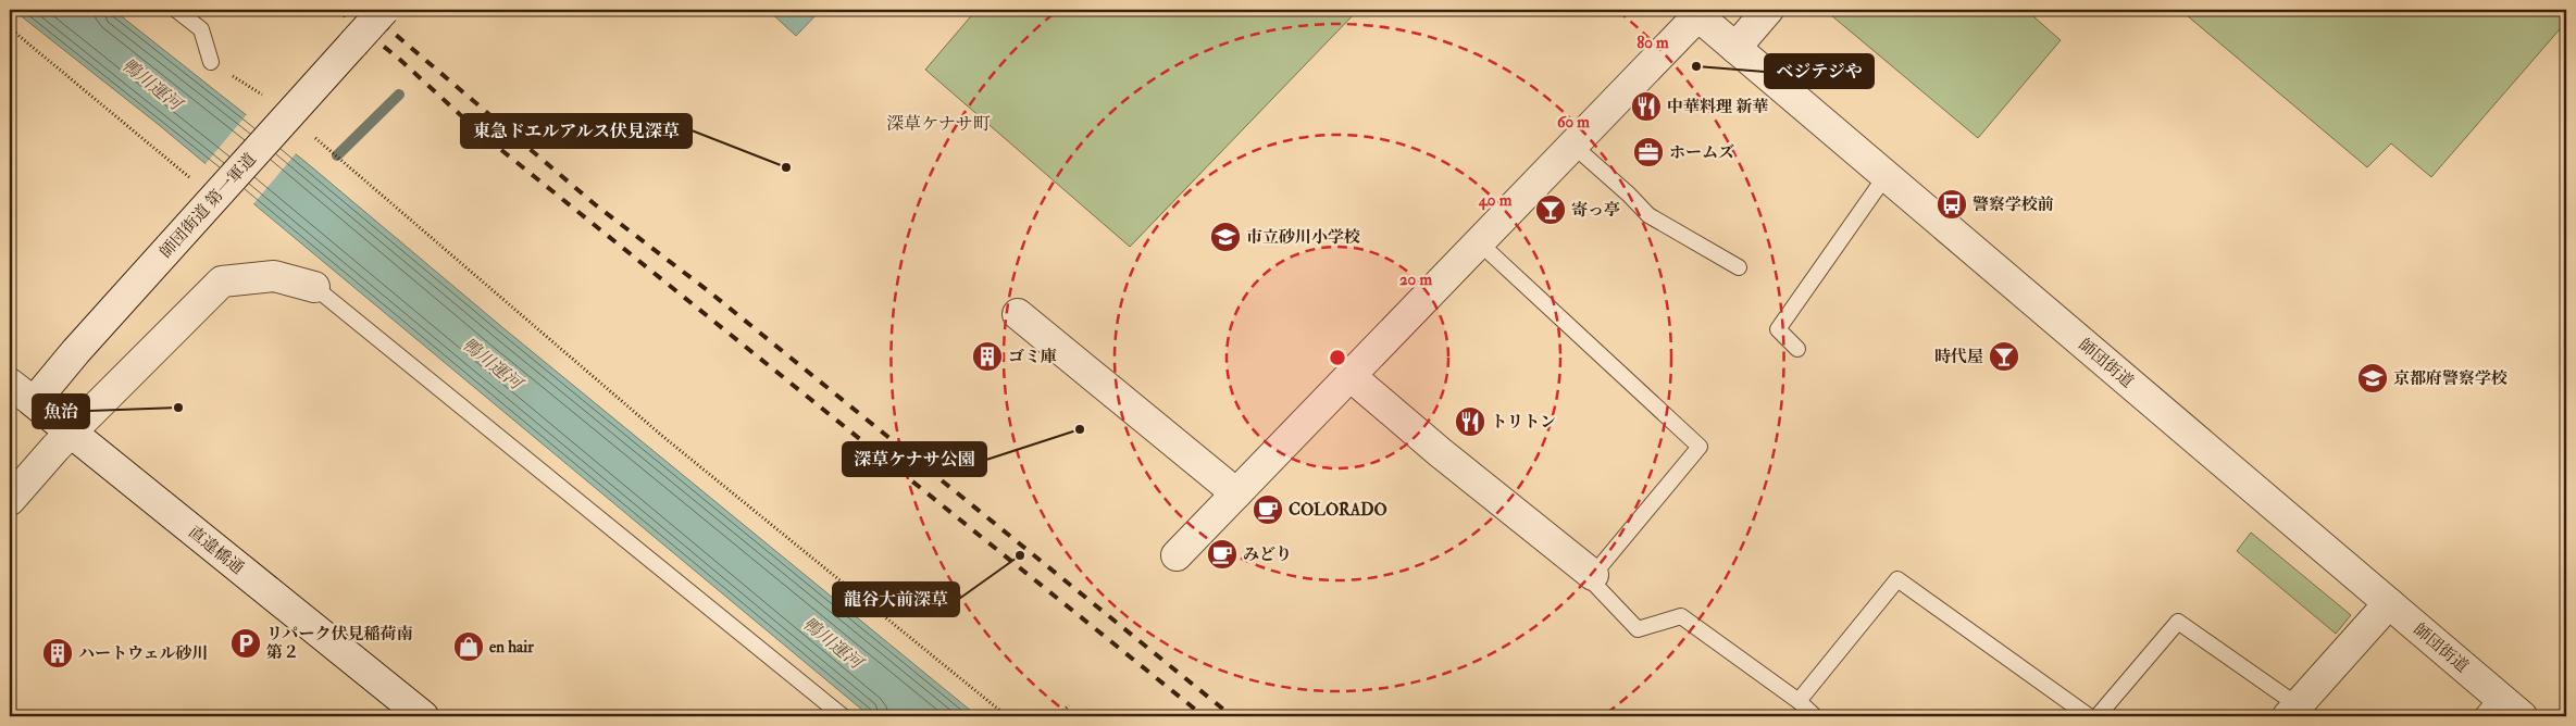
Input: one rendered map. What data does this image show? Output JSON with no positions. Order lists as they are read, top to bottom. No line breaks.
{"streets":{"street":["師団街道 第一軍道","師団街道","直違橋通"]},"crossings":[["師団街道 第一軍道","直違橋通"]],"districts":["深草ケナサ町"],"water":["鴨川運河"],"places":{"other":["ベジテジや","東急ドエルアルス伏見深草","魚治","深草ケナサ公園","龍谷大前深草"],"restaurant":["中華料理 新華","トリトン"],"office":["ホームズ"],"bus stop":["警察学校前"],"bar":["寄っ亭","時代屋"],"school or university":["市立砂川小学校","京都府警察学校"],"building":["ゴミ庫","ハートウェル砂川"],"cafe":["COLORADO","みどり"],"parking":["リパーク伏見稲荷南 第２"],"shop":["en hair"]},"rings":["80 m","60 m","40 m","20 m"]}
